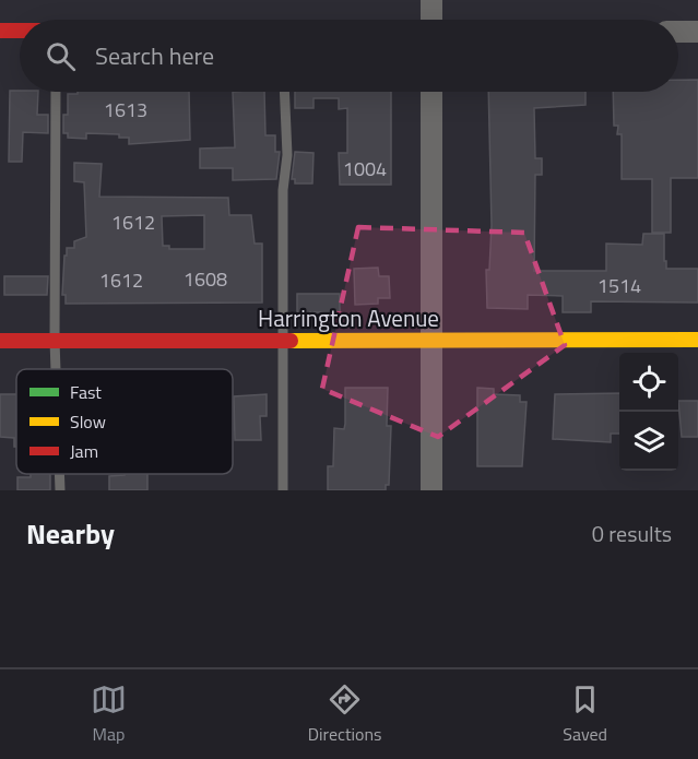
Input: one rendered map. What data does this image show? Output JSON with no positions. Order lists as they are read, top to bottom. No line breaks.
{"streets":{"street":["Harrington Avenue"]},"house_numbers":["1613","1004","1612","1608","1612","1514"],"legend":["Fast","Slow","Jam"],"page":{"search":"Search here","heading":["Nearby","0 results"],"nav":["Map","Directions","Saved"]}}
